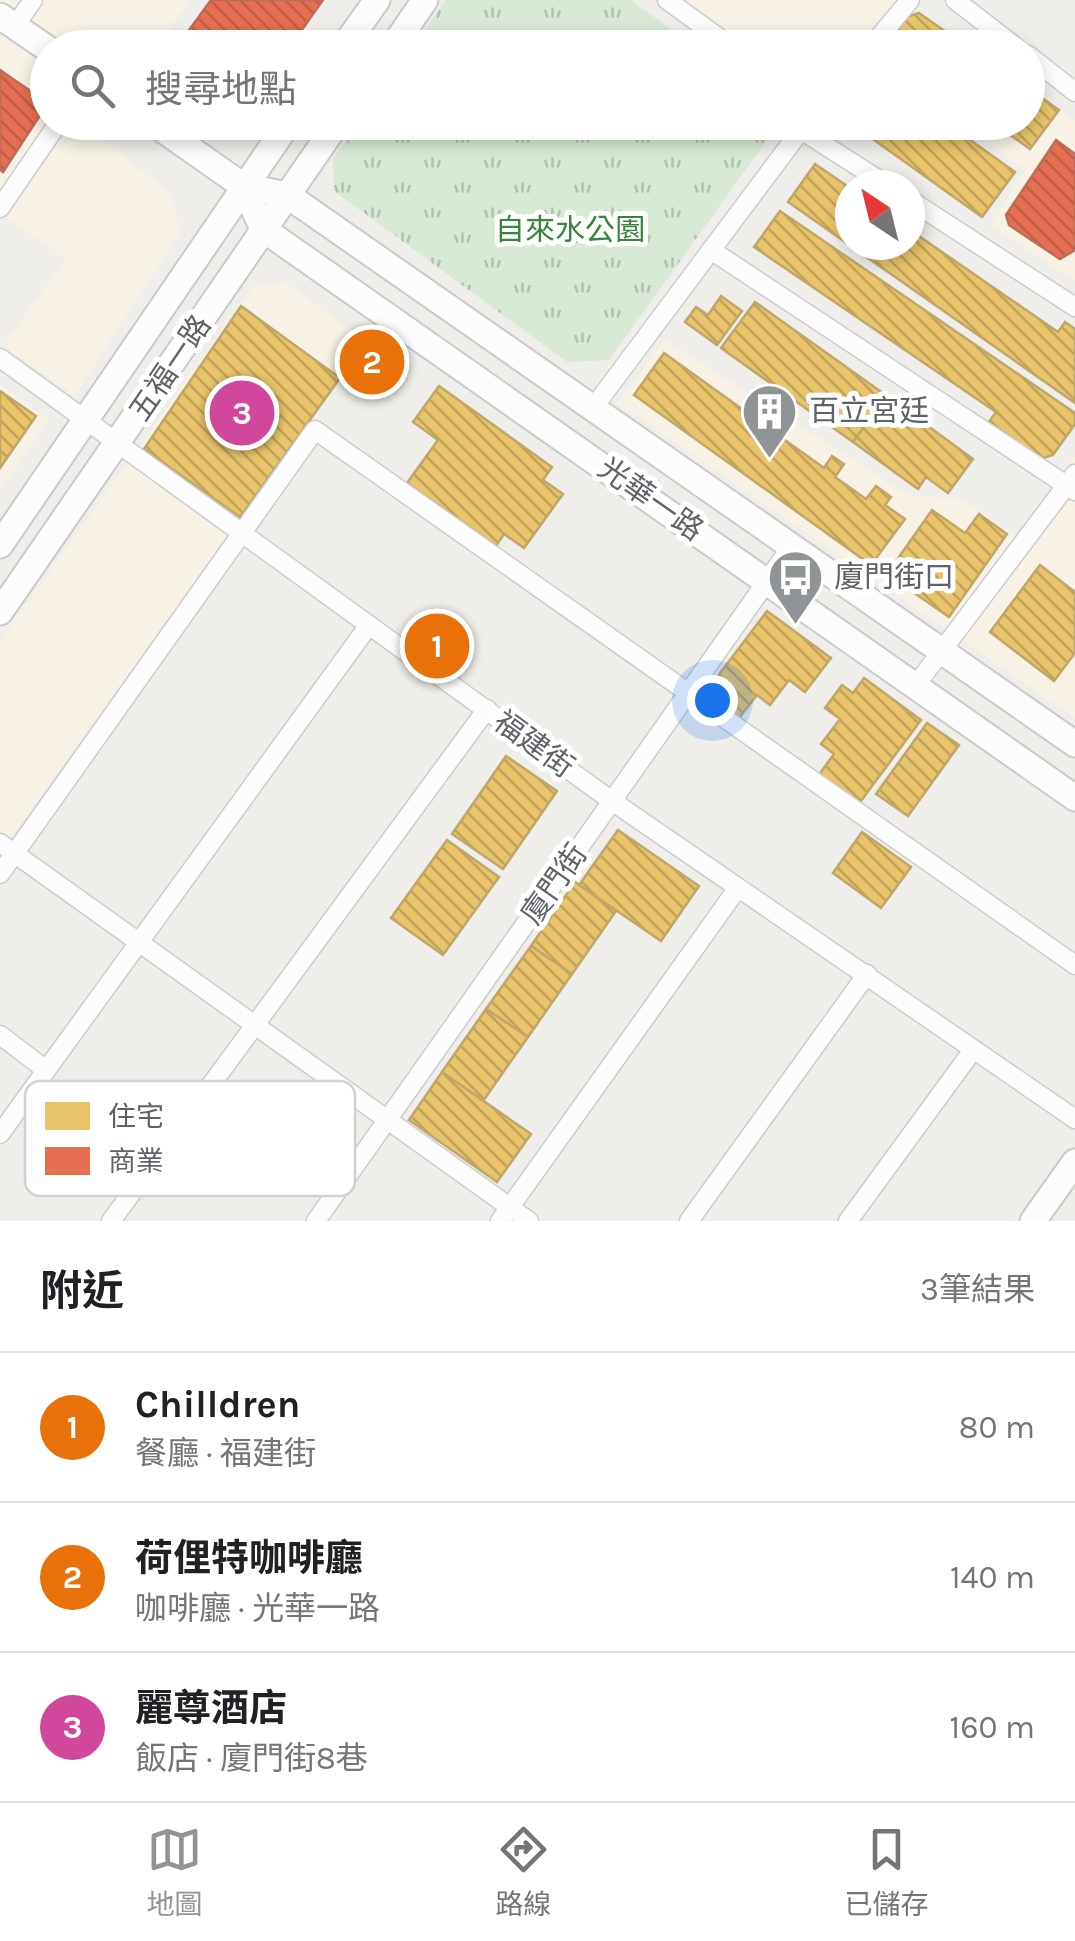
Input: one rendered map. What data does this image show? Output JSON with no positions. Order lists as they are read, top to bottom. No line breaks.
{"streets":{"street":["五福一路","光華一路","福建街","廈門街"]},"crossings":[["五福一路","光華一路"],["五福一路","福建街"],["光華一路","廈門街"],["福建街","廈門街"]],"parks":["自來水公園"],"places":{"building":["百立宮廷"],"bus stop":["廈門街口"]},"legend":["住宅","商業"],"north":"top left","page":{"search":"搜尋地點","pins":["2","3","1"],"heading":["附近","3筆結果"],"list":[{"mark":"1","name":"Chilldren","note":"餐廳 · 福建街","value":"80 m"},{"mark":"2","name":"荷俚特咖啡廳","note":"咖啡廳 · 光華一路","value":"140 m"},{"mark":"3","name":"麗尊酒店","note":"飯店 · 廈門街8巷","value":"160 m"}],"nav":["地圖","路線","已儲存"]}}
